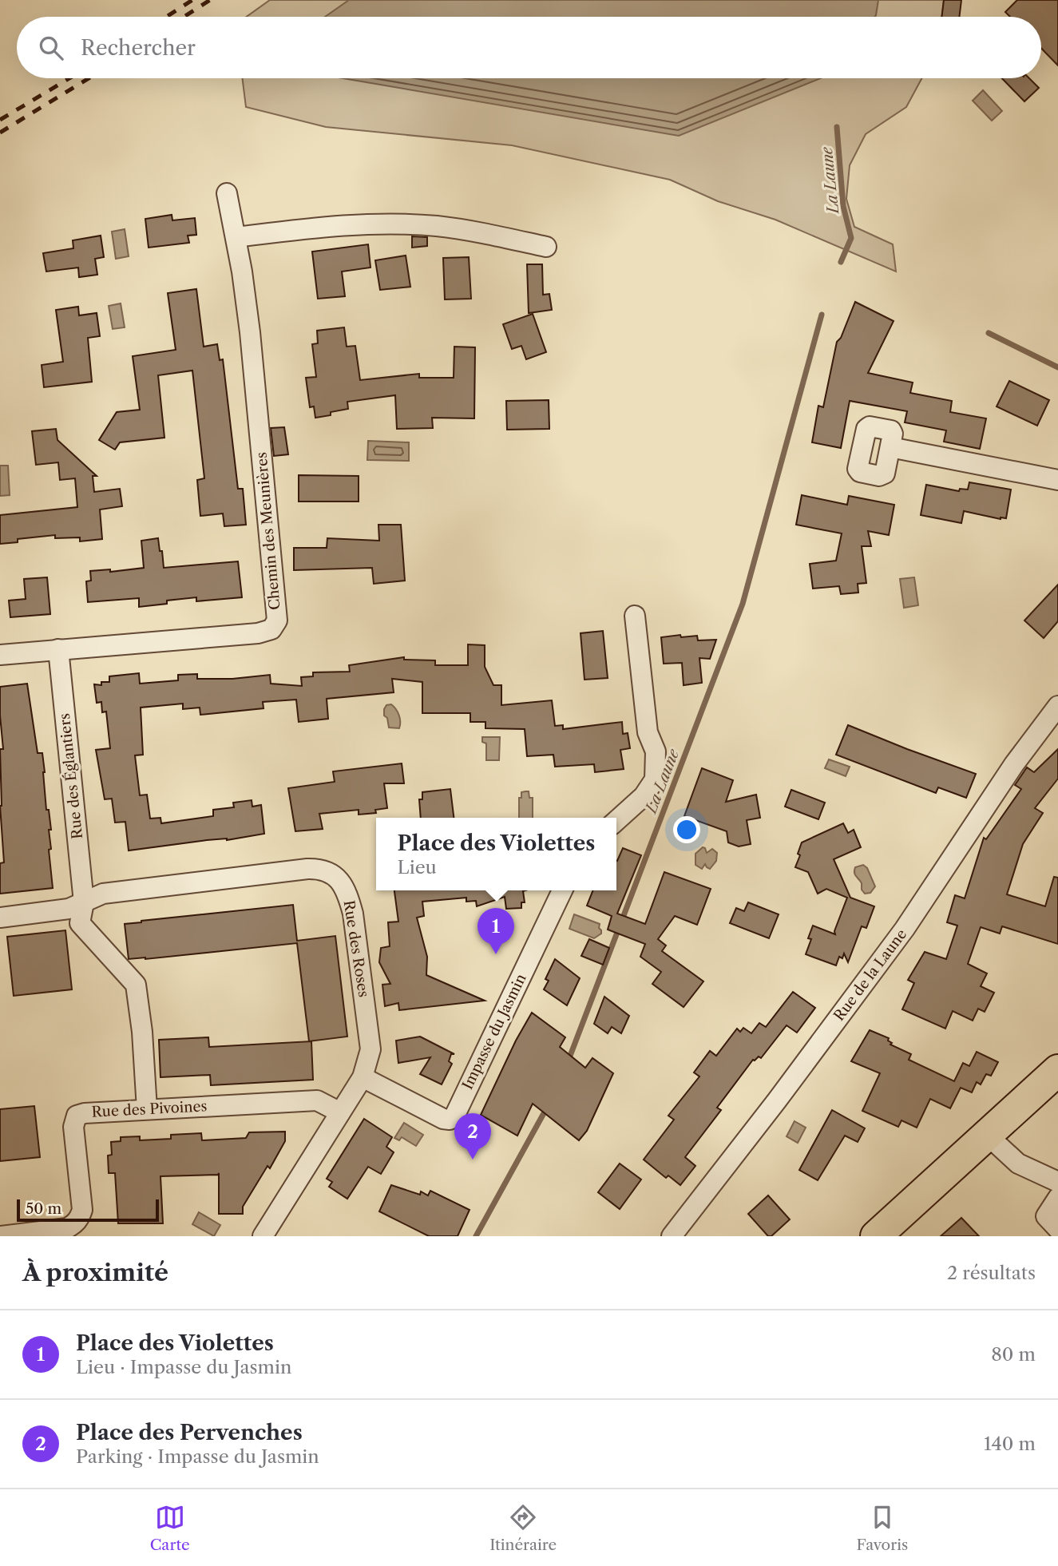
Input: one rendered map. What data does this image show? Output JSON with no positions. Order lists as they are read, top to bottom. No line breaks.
{"streets":{"street":["Chemin des Meunières","Rue des Églantiers","Rue des Roses","Rue de la Laune","Impasse du Jasmin","Rue des Pivoines"]},"crossings":[["Chemin des Meunières","Rue des Églantiers"],["Rue des Églantiers","Rue des Roses"],["Rue des Églantiers","Rue des Pivoines"],["Rue des Roses","Impasse du Jasmin"],["Rue des Roses","Rue des Pivoines"]],"water":["La Laune"],"scale_bar":"50 m","page":{"search":"Rechercher","popup":["Place des Violettes","Lieu"],"pins":["1","2"],"scale":"50 m","heading":["À proximité","2 résultats"],"list":[{"mark":"1","name":"Place des Violettes","note":"Lieu · Impasse du Jasmin","value":"80 m"},{"mark":"2","name":"Place des Pervenches","note":"Parking · Impasse du Jasmin","value":"140 m"}],"nav":["Carte","Itinéraire","Favoris"]}}
